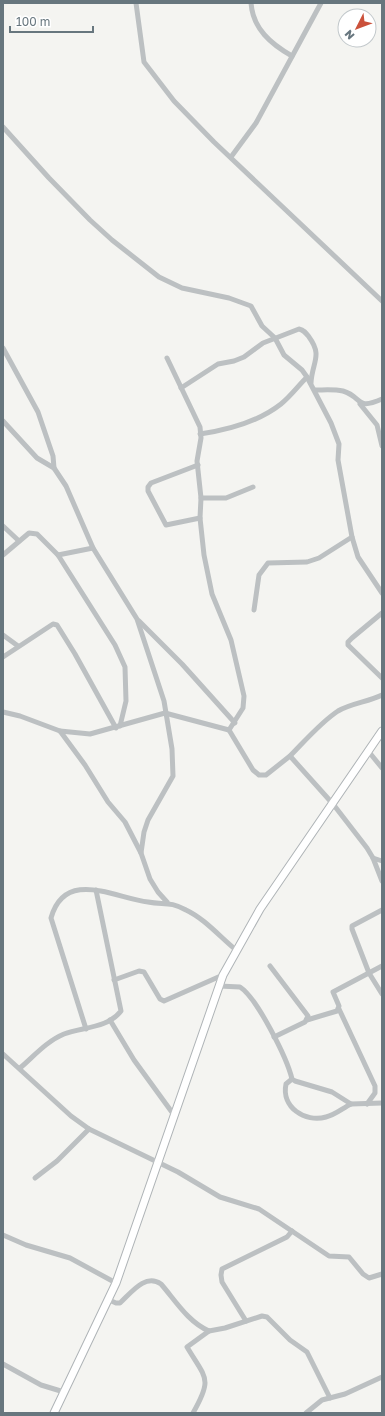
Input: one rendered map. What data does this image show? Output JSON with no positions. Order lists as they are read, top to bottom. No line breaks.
{"scale_bar":"100 m","north":"bottom left"}
